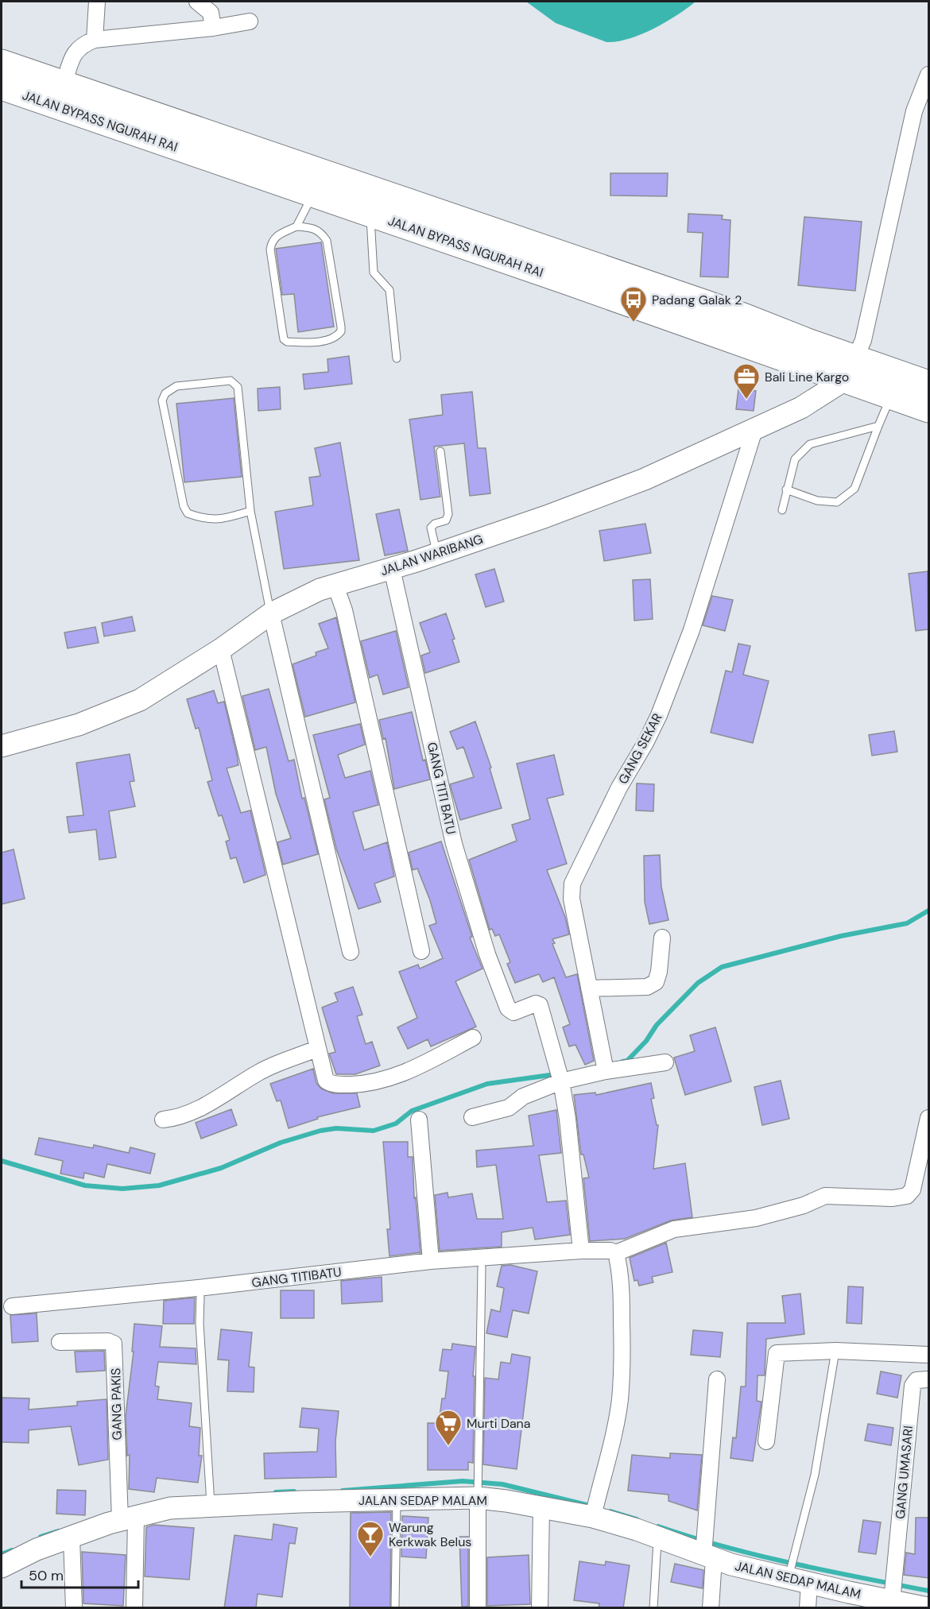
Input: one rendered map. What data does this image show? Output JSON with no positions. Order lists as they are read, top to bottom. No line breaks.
{"streets":{"highway":["JALAN BYPASS NGURAH RAI"],"street":["JALAN WARIBANG","GANG SEKAR","GANG TITI BATU","GANG TITIBATU","GANG PAKIS","GANG UMASARI","JALAN SEDAP MALAM"]},"crossings":[["JALAN BYPASS NGURAH RAI","JALAN WARIBANG"],["JALAN WARIBANG","GANG SEKAR"],["JALAN WARIBANG","GANG TITI BATU"],["GANG PAKIS","JALAN SEDAP MALAM"],["GANG UMASARI","JALAN SEDAP MALAM"]],"places":{"bus stop":["Padang Galak 2"],"office":["Bali Line Kargo"],"supermarket":["Murti Dana"],"bar":["Warung Kerkwak Belus"]},"scale_bar":"50 m"}
